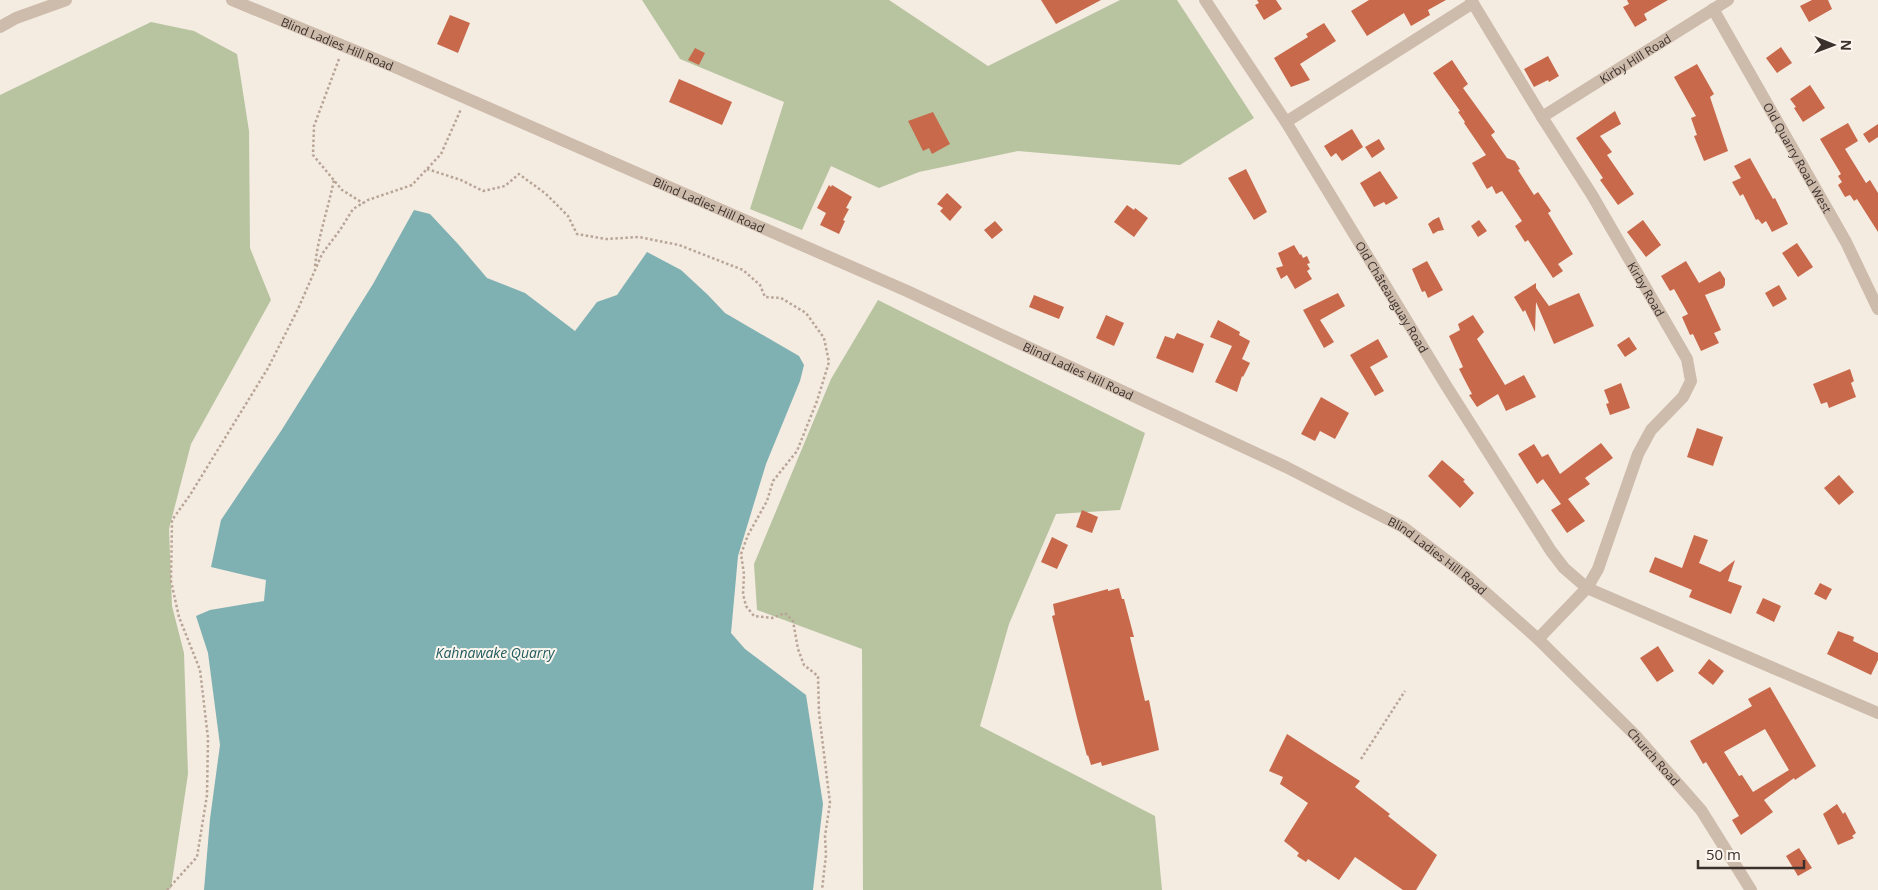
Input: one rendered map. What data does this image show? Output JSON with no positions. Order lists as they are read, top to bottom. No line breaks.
{"streets":{"street":["Blind Ladies Hill Road","Kirby Hill Road","Old Quarry Road West","Kirby Road","Old Châteauguay Road","Church Road"]},"crossings":[["Blind Ladies Hill Road","Church Road"],["Kirby Hill Road","Old Quarry Road West"],["Kirby Hill Road","Kirby Road"],["Kirby Road","Old Châteauguay Road"]],"water":["Kahnawake Quarry"],"scale_bar":"50 m","north":"right"}
